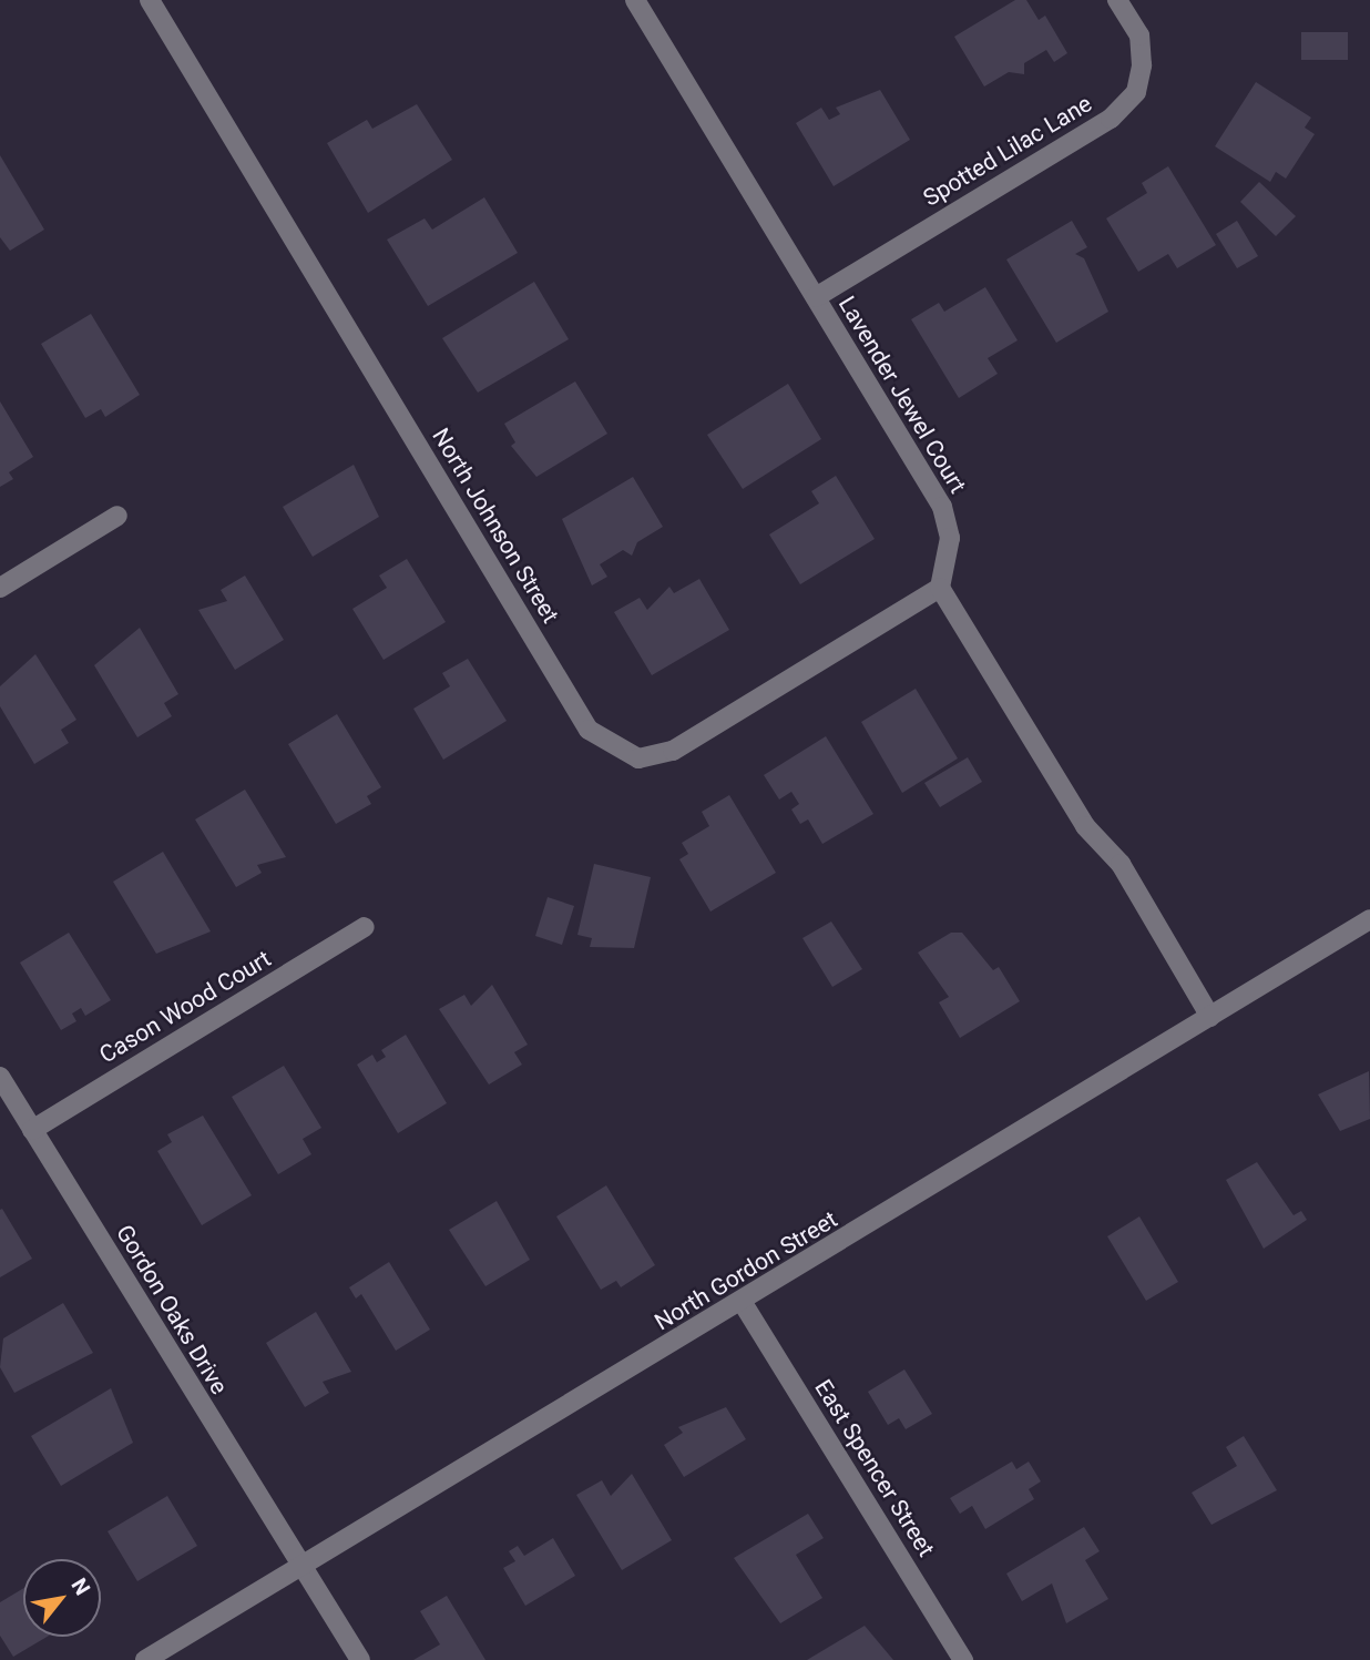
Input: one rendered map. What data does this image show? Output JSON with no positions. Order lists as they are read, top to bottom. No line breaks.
{"streets":{"street":["Spotted Lilac Lane","Lavender Jewel Court","North Johnson Street","Cason Wood Court","North Gordon Street","Gordon Oaks Drive","East Spencer Street"]},"crossings":[["Spotted Lilac Lane","Lavender Jewel Court"],["Lavender Jewel Court","North Johnson Street"],["Cason Wood Court","Gordon Oaks Drive"],["North Gordon Street","Gordon Oaks Drive"],["North Gordon Street","East Spencer Street"]],"north":"top right"}
